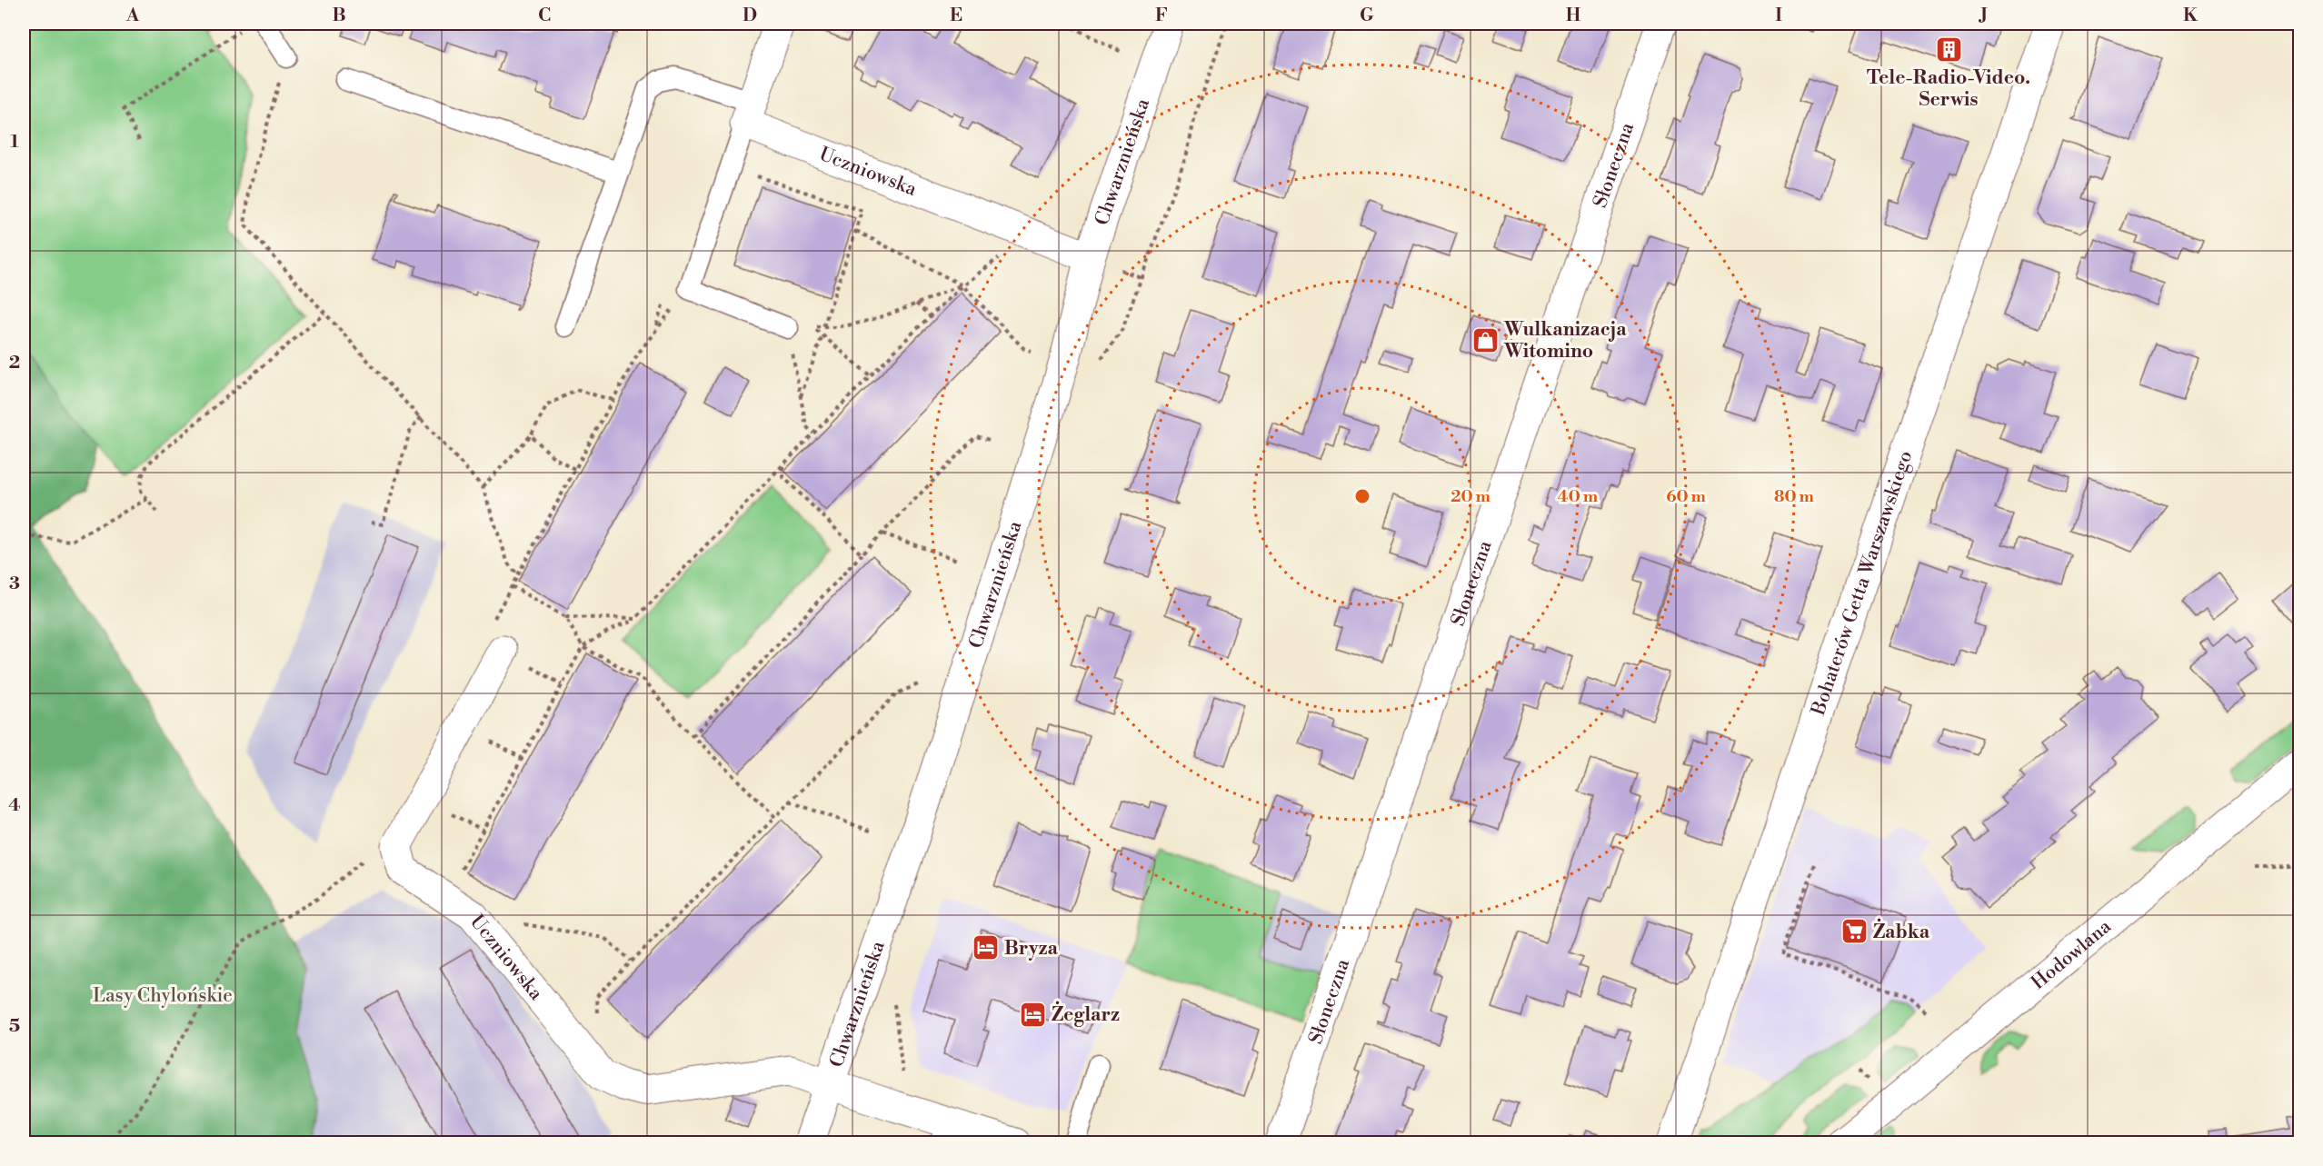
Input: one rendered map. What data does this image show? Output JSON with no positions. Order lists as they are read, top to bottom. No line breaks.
{"streets":{"street":["Chwarznieńska","Słoneczna","Uczniowska","Bohaterów Getta Warszawskiego","Hodowlana"]},"crossings":[["Chwarznieńska","Uczniowska"]],"parks":["Lasy Chylońskie"],"places":{"building":["Tele-Radio-Video. Serwis"],"shop":["Wulkanizacja Witomino"],"supermarket":["Żabka"],"hotel":["Bryza","Żeglarz"]},"grid":{"columns":["A","B","C","D","E","F","G","H","I","J","K"],"rows":["1","2","3","4","5"]},"rings":["20 m","40 m","60 m","80 m"]}
